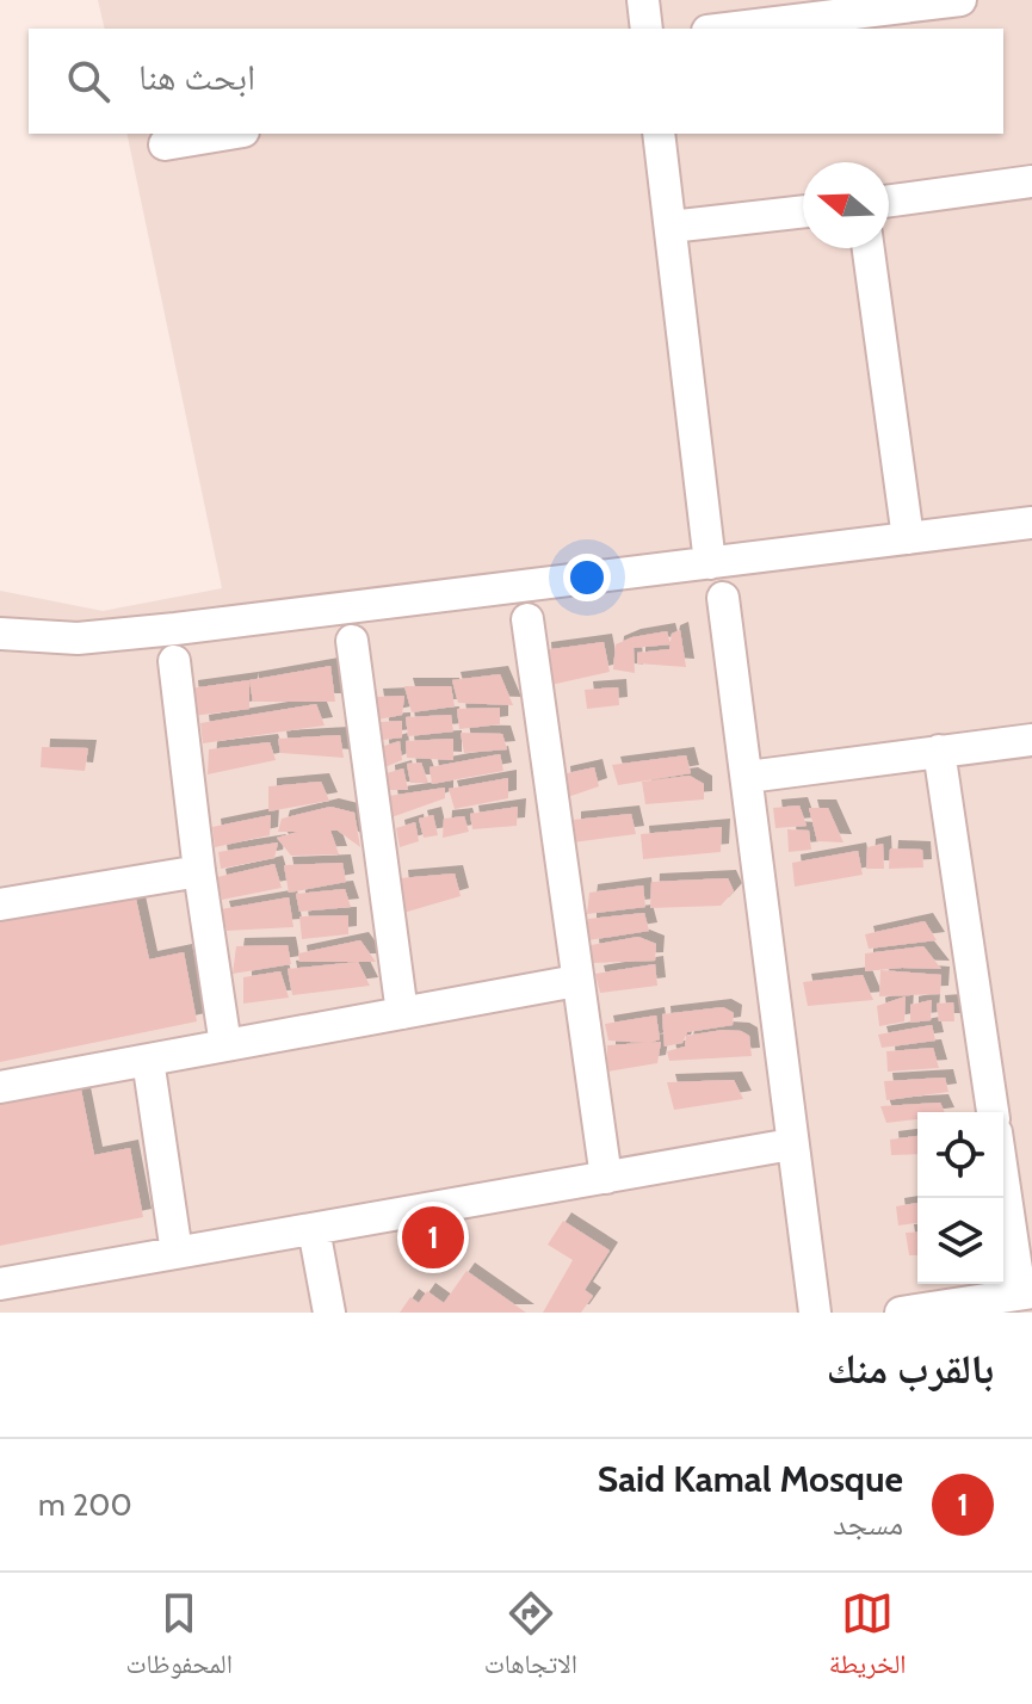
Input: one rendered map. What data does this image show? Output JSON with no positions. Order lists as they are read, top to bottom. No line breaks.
{"north":"left","page":{"search":"ابحث هنا","pins":"1","heading":"بالقرب منك","list":[{"mark":"1","name":"Said Kamal Mosque","note":"مسجد","value":"200 m"}],"nav":["الخريطة","الاتجاهات","المحفوظات"]}}
